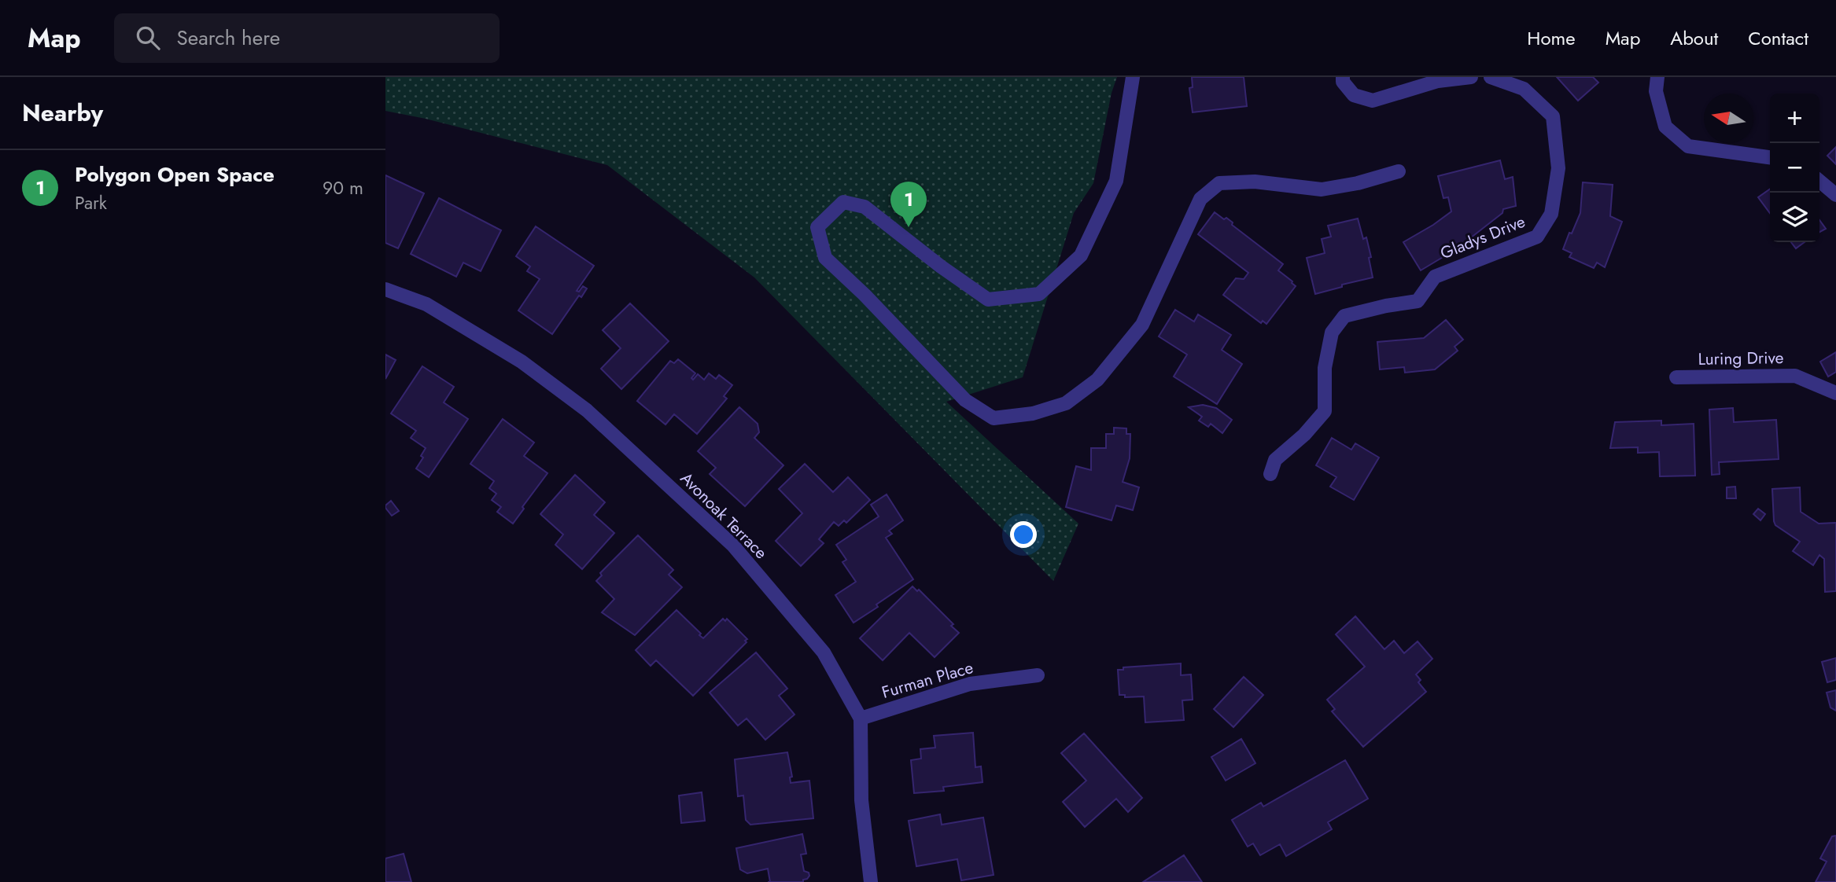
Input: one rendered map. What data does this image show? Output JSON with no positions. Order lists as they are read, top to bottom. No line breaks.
{"streets":{"street":["Gladys Drive","Luring Drive","Avonoak Terrace","Furman Place"]},"crossings":[["Avonoak Terrace","Furman Place"]],"north":"left","page":{"header":"Map","search":"Search here","nav":["Home","Map","About","Contact"],"heading":"Nearby","map_buttons":["+","−"],"list":[{"mark":"1","name":"Polygon Open Space","note":"Park","value":"90 m"}],"pins":"1"}}
